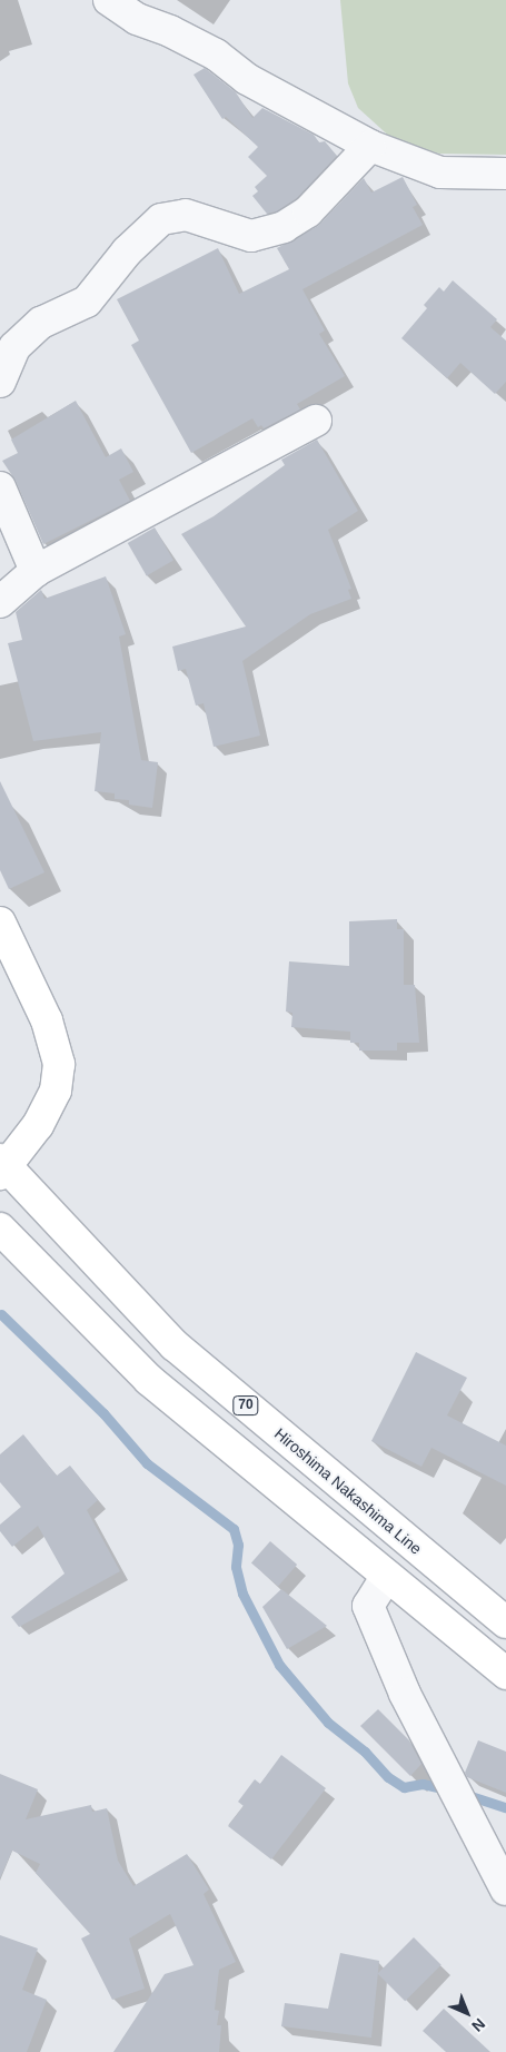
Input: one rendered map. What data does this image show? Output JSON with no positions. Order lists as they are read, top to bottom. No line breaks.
{"streets":{"main road":["70","Hiroshima Nakashima Line"]},"north":"bottom right"}
